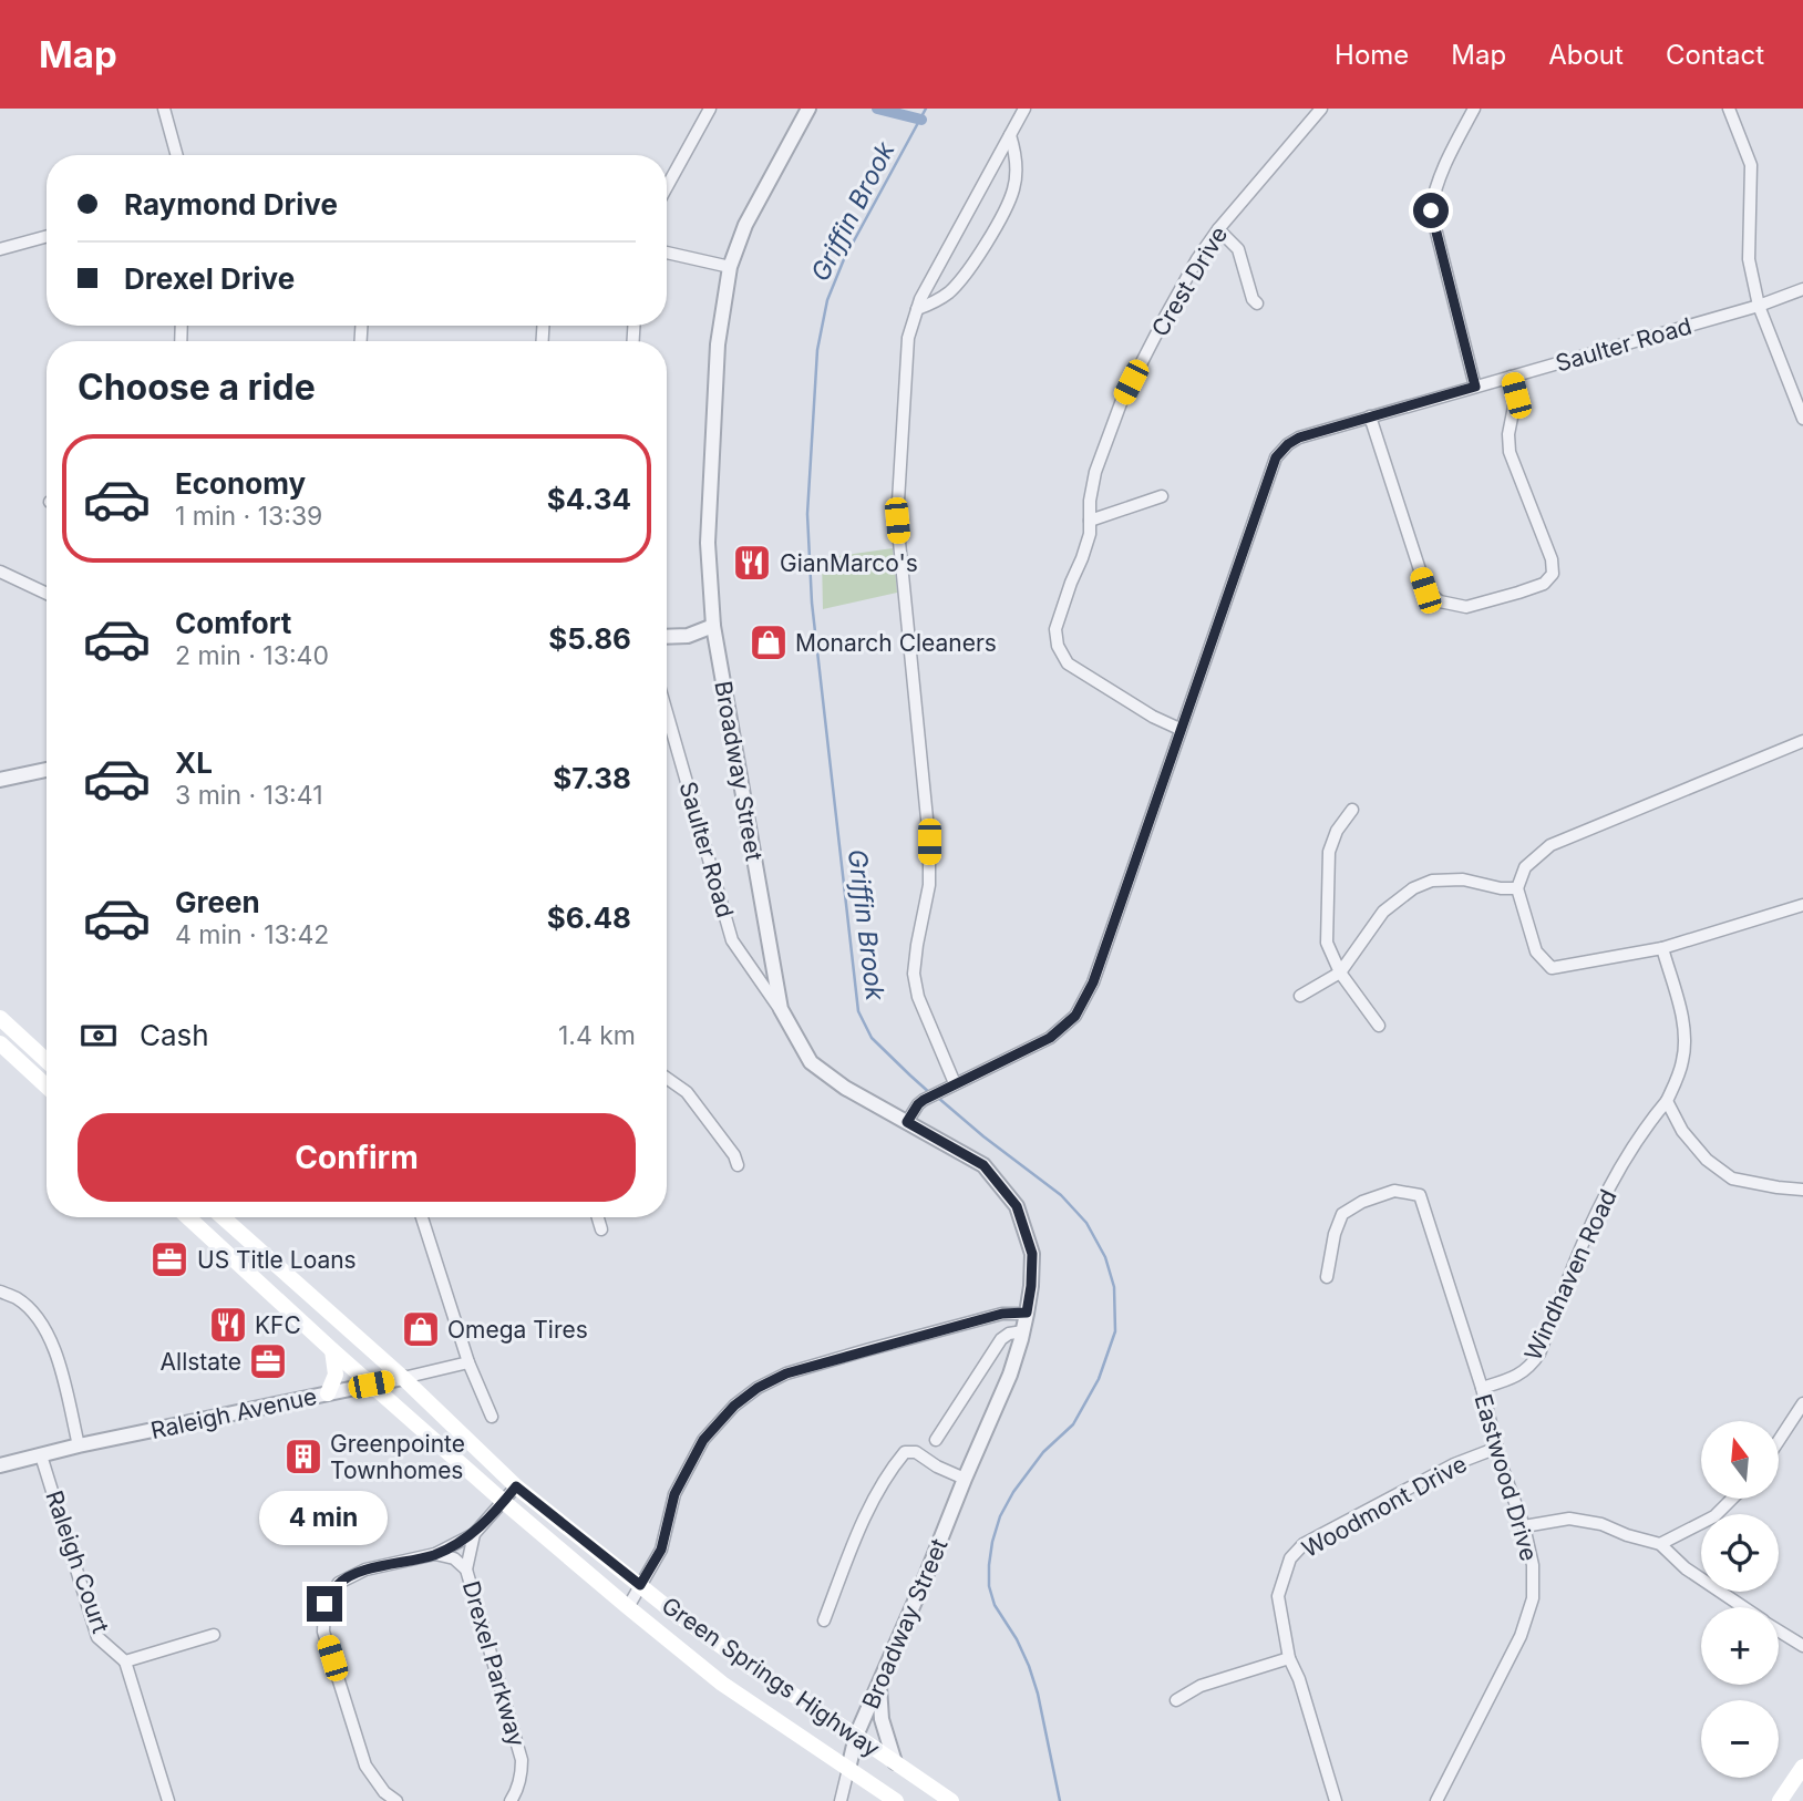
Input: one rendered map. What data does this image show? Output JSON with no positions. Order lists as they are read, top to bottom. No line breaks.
{"streets":{"main road":["Green Springs Highway"],"street":["Crest Drive","Saulter Road","Broadway Street","Windhaven Road","Raleigh Avenue","Eastwood Drive","Woodmont Drive","Raleigh Court","Drexel Parkway"]},"crossings":[["Crest Drive","Saulter Road"],["Saulter Road","Broadway Street"],["Broadway Street","Green Springs Highway"],["Windhaven Road","Eastwood Drive"],["Raleigh Avenue","Raleigh Court"],["Raleigh Avenue","Green Springs Highway"],["Eastwood Drive","Woodmont Drive"]],"water":["Griffin Brook"],"places":{"restaurant":["GianMarco's","KFC"],"shop":["Monarch Cleaners","Omega Tires"],"office":["US Title Loans","Allstate"],"building":["Greenpointe Townhomes"]},"north":"top","page":{"header":"Map","nav":["Home","Map","About","Contact"],"banner":["Raymond Drive","Drexel Drive"],"heading":"Choose a ride","list":[{"name":"Economy","note":"1 min · 13:39","value":"$4.34"},{"name":"Comfort","note":"2 min · 13:40","value":"$5.86"},{"name":"XL","note":"3 min · 13:41","value":"$7.38"},{"name":"Green","note":"4 min · 13:42","value":"$6.48"}],"pay":["Cash","1.4 km"],"buttons":"Confirm","map_buttons":["+","−"],"bubble":"4 min"}}
